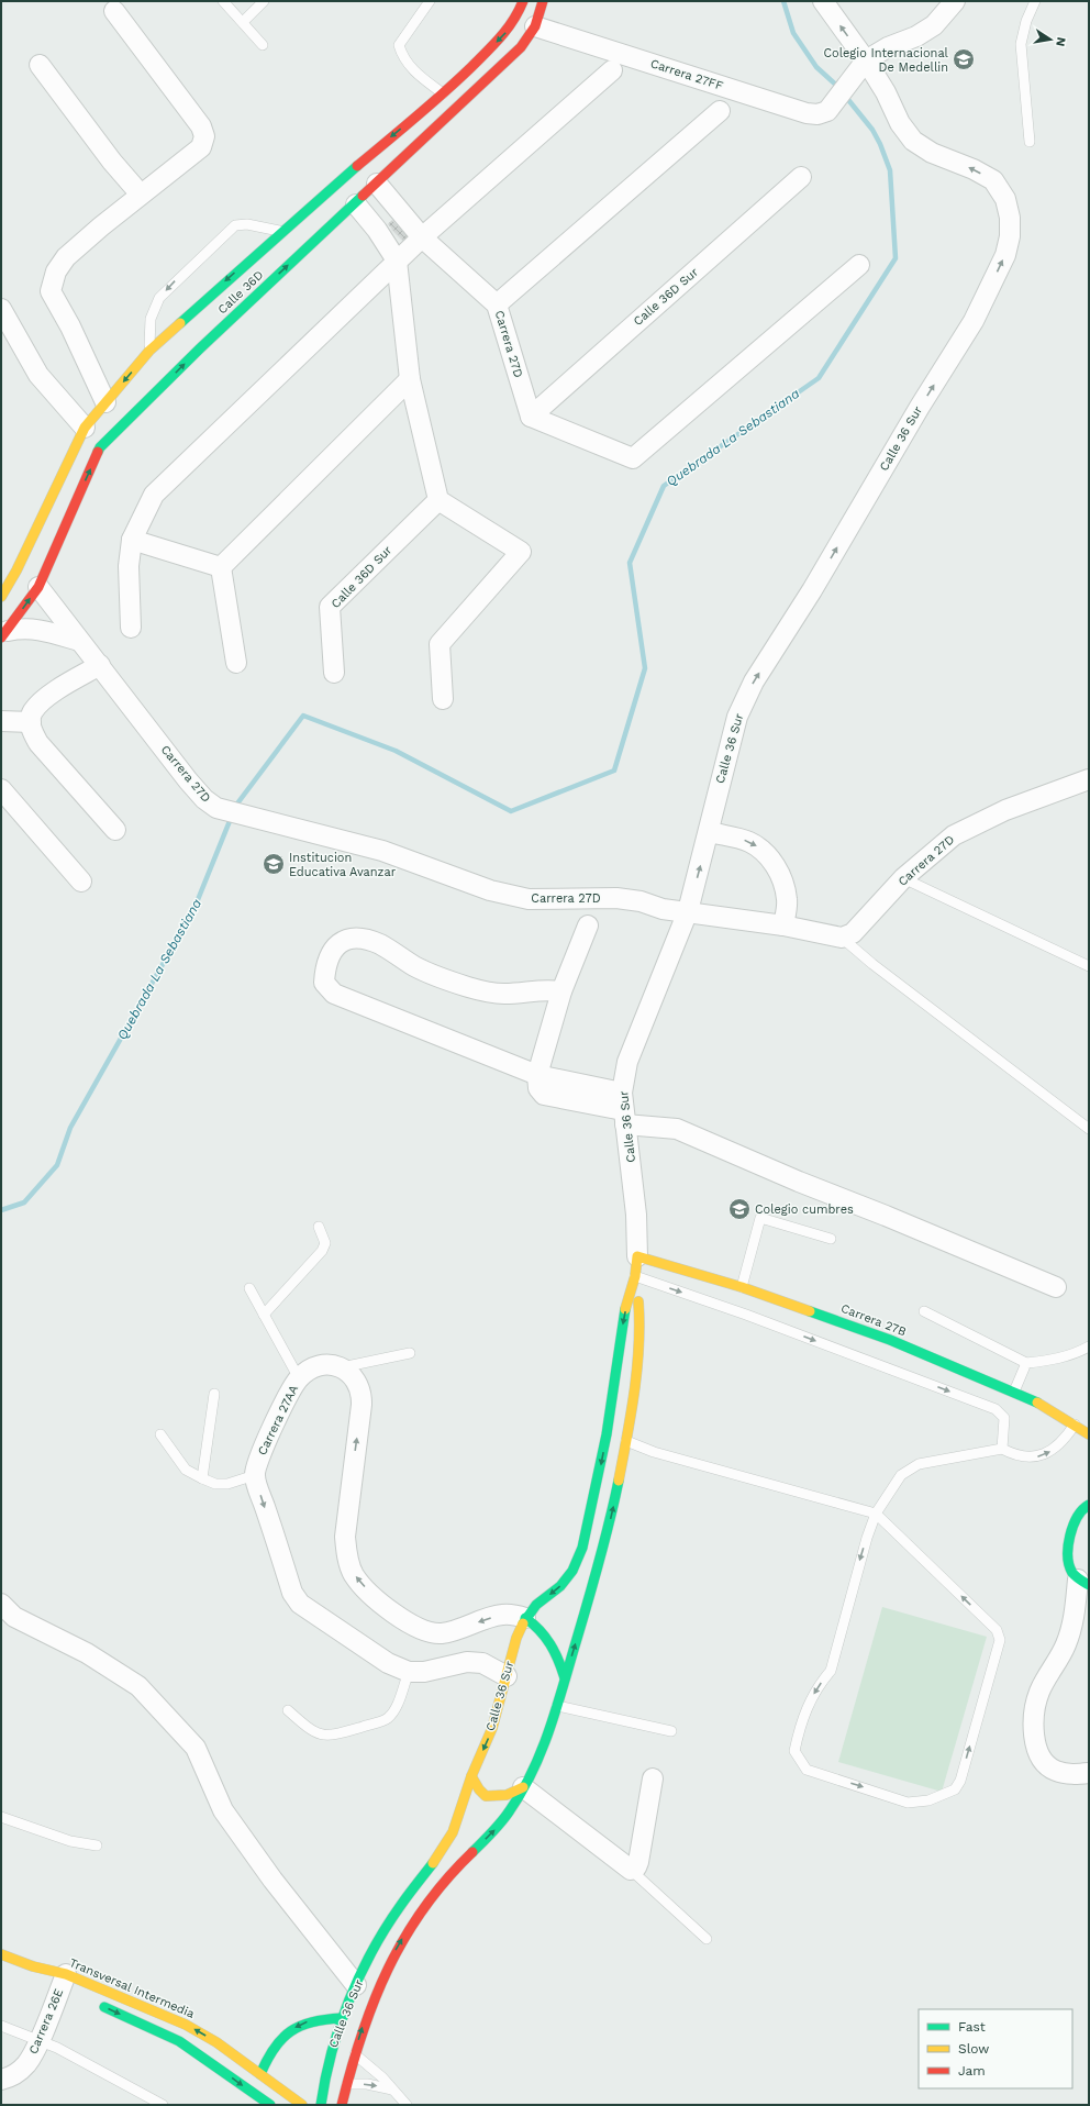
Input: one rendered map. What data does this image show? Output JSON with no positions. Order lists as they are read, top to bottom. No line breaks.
{"streets":{"street":["Carrera 27FF","Calle 36D","Calle 36D Sur","Carrera 27D","Calle 36 Sur","Carrera 27B","Carrera 27AA","Transversal Intermedia","Carrera 26E"]},"crossings":[["Carrera 27FF","Calle 36D"],["Carrera 27FF","Calle 36 Sur"],["Calle 36D","Carrera 27D"],["Calle 36D Sur","Carrera 27D"],["Carrera 27D","Calle 36 Sur"],["Calle 36 Sur","Carrera 27B"],["Transversal Intermedia","Carrera 26E"]],"water":["Quebrada La Sebastiana"],"places":{"school or university":["Colegio Internacional De Medellin","Institucion Educativa Avanzar","Colegio cumbres"]},"legend":["Fast","Slow","Jam"],"north":"right"}
